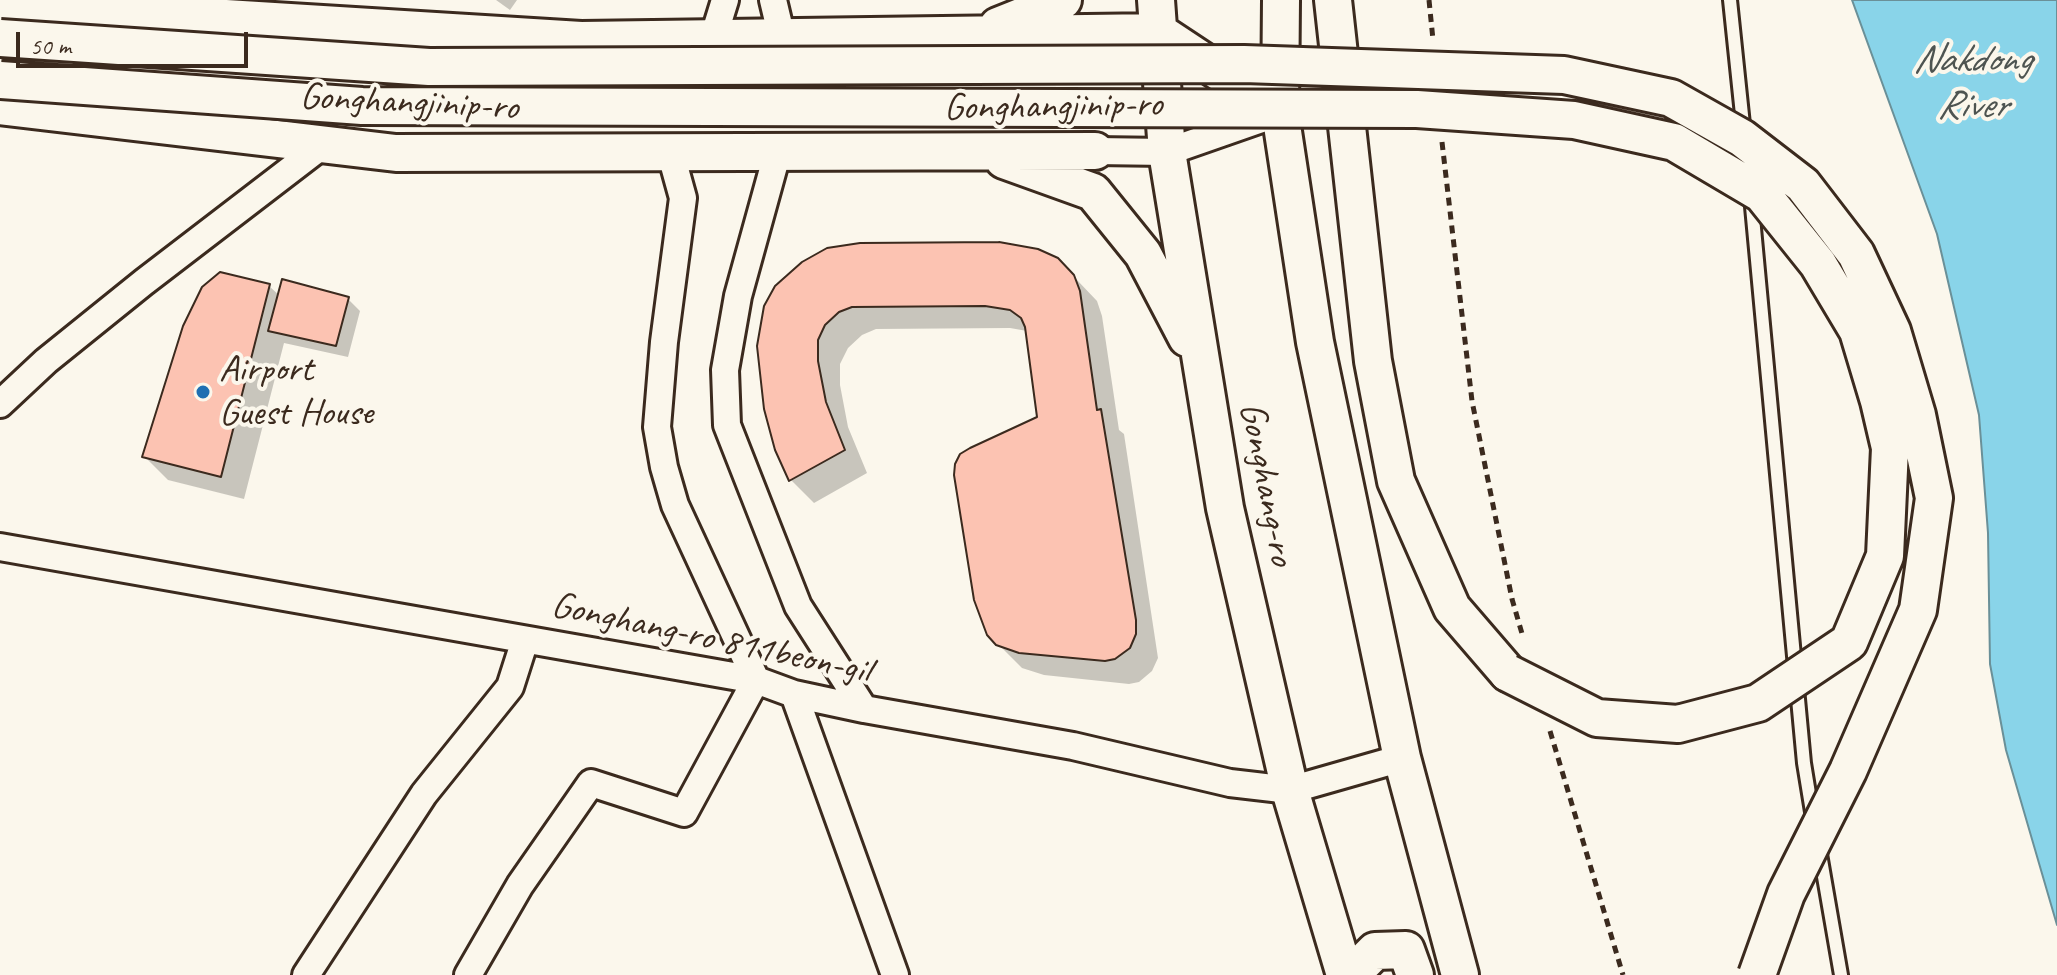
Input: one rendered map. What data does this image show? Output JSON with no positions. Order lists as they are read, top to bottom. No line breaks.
{"streets":{"main road":["Gonghangjinip-ro","Gonghang-ro"],"street":["Gonghang-ro 811beon-gil"]},"crossings":[["Gonghangjinip-ro","Gonghang-ro"],["Gonghang-ro","Gonghang-ro 811beon-gil"]],"water":["Nakdong River"],"places":["Airport Guest House"],"scale_bar":"50 m"}
